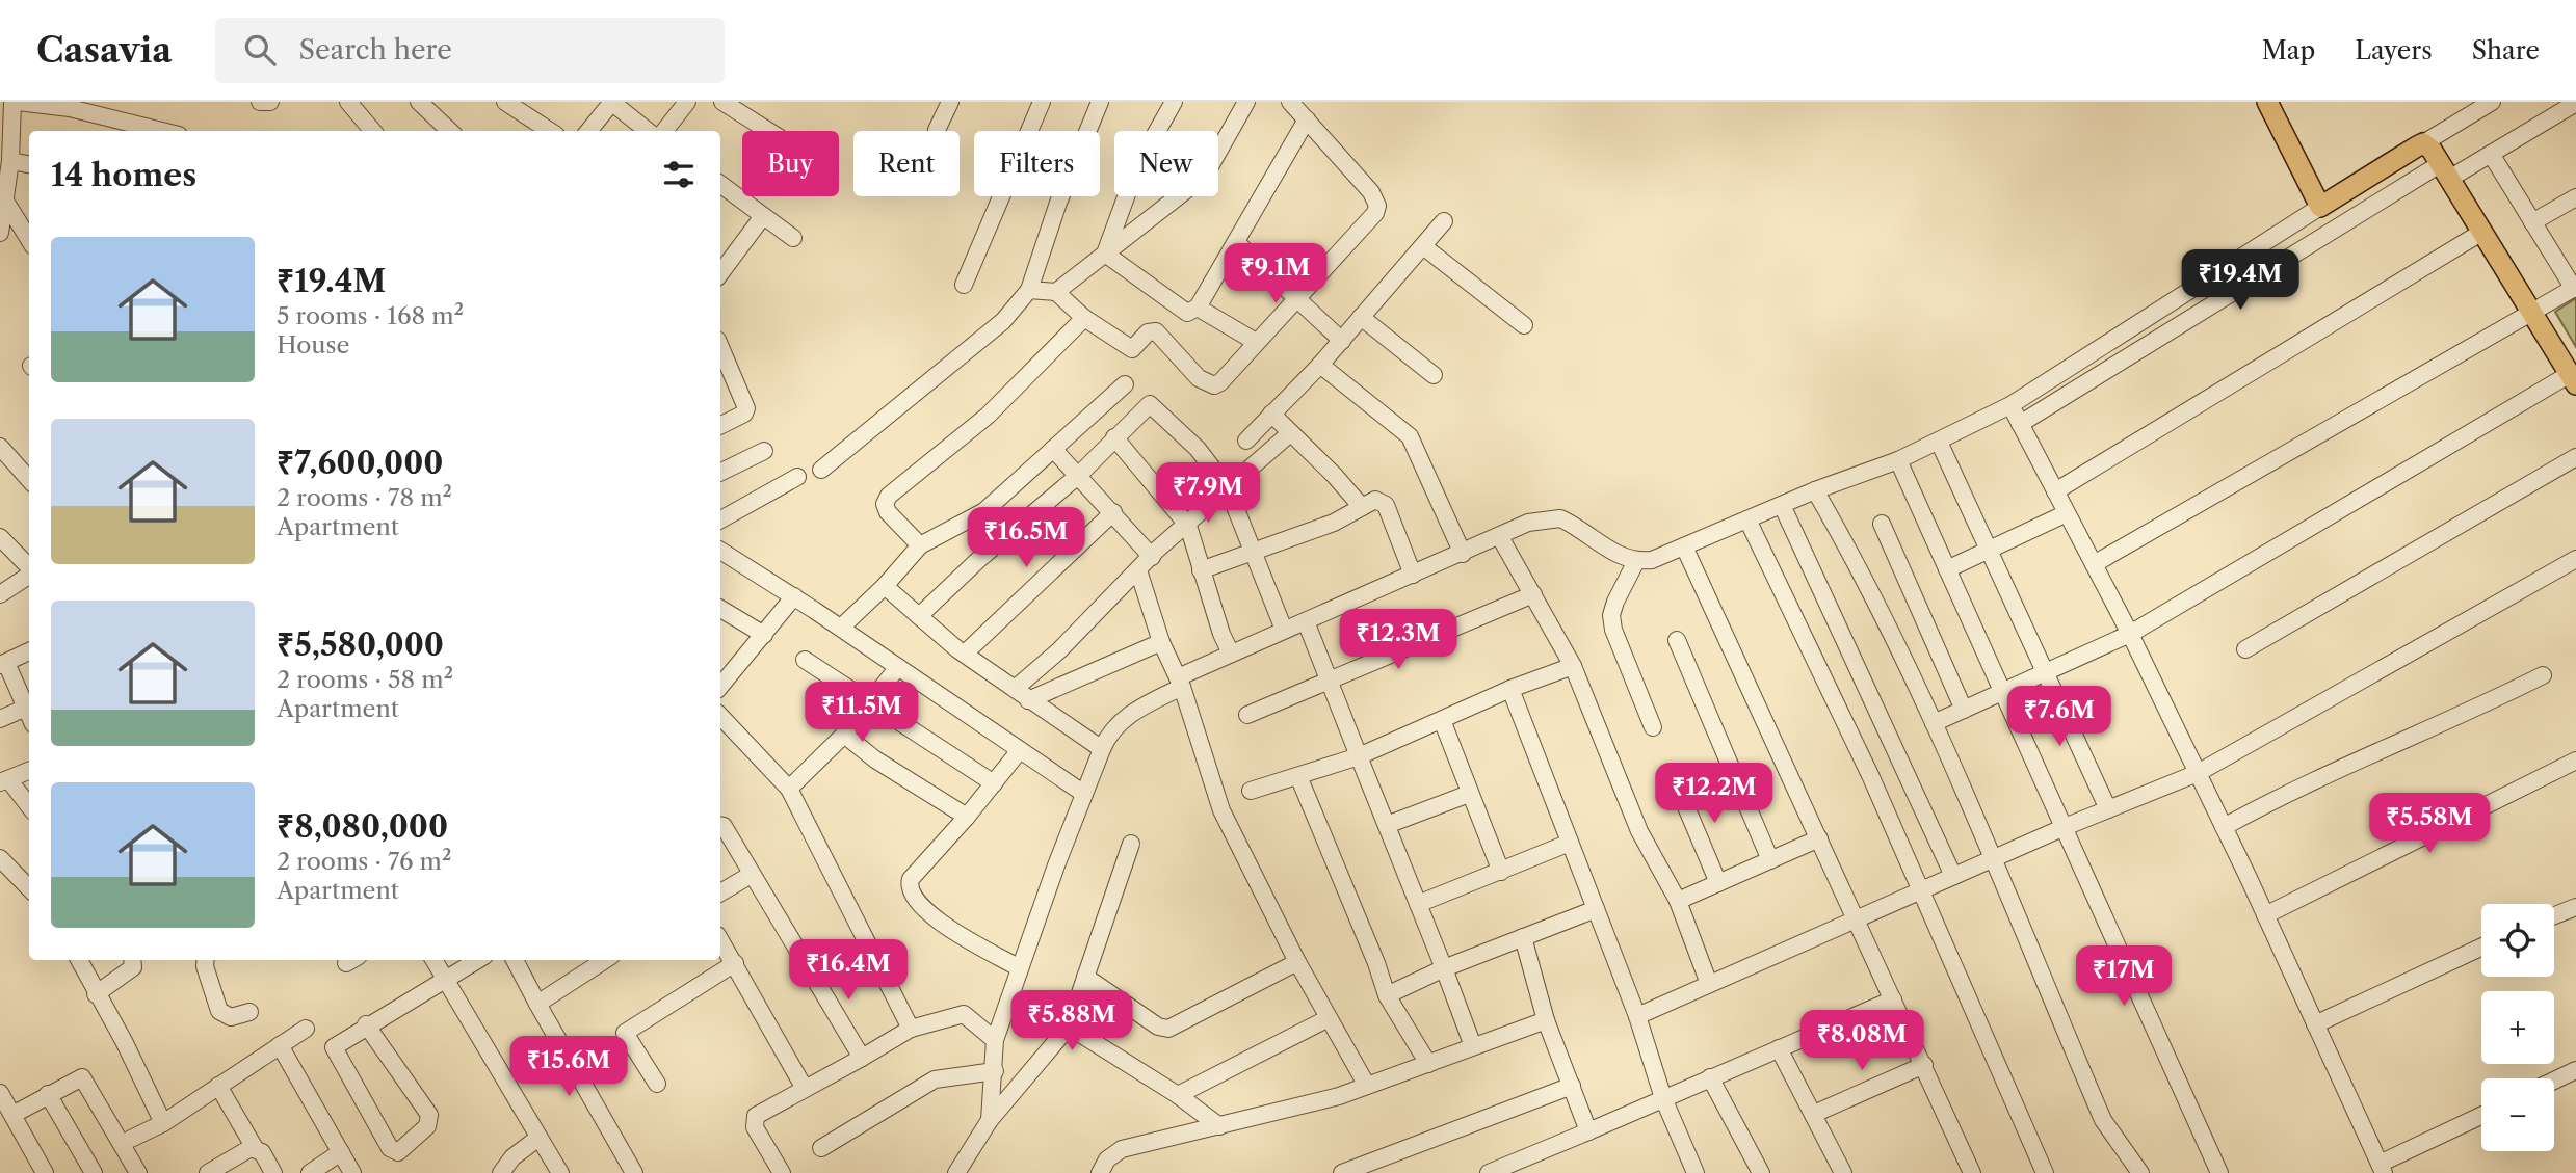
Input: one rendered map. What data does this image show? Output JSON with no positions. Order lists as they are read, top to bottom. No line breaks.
{"page":{"header":"Casavia","search":"Search here","nav":["Map","Layers","Share"],"chip":["Buy","Rent","Filters","New"],"heading":"14 homes","list":[{"name":"₹19.4M","note":"5 rooms · 168 m² · House"},{"name":"₹7,600,000","note":"2 rooms · 78 m² · Apartment"},{"name":"₹5,580,000","note":"2 rooms · 58 m² · Apartment"},{"name":"₹8,080,000","note":"2 rooms · 76 m² · Apartment"}],"price":["₹9.1M","₹19.4M","₹7.9M","₹16.5M","₹12.3M","₹11.5M","₹7.6M","₹12.2M","₹5.58M","₹16.4M","₹17M","₹5.88M","₹8.08M","₹15.6M"],"map_buttons":["+","−"]}}
